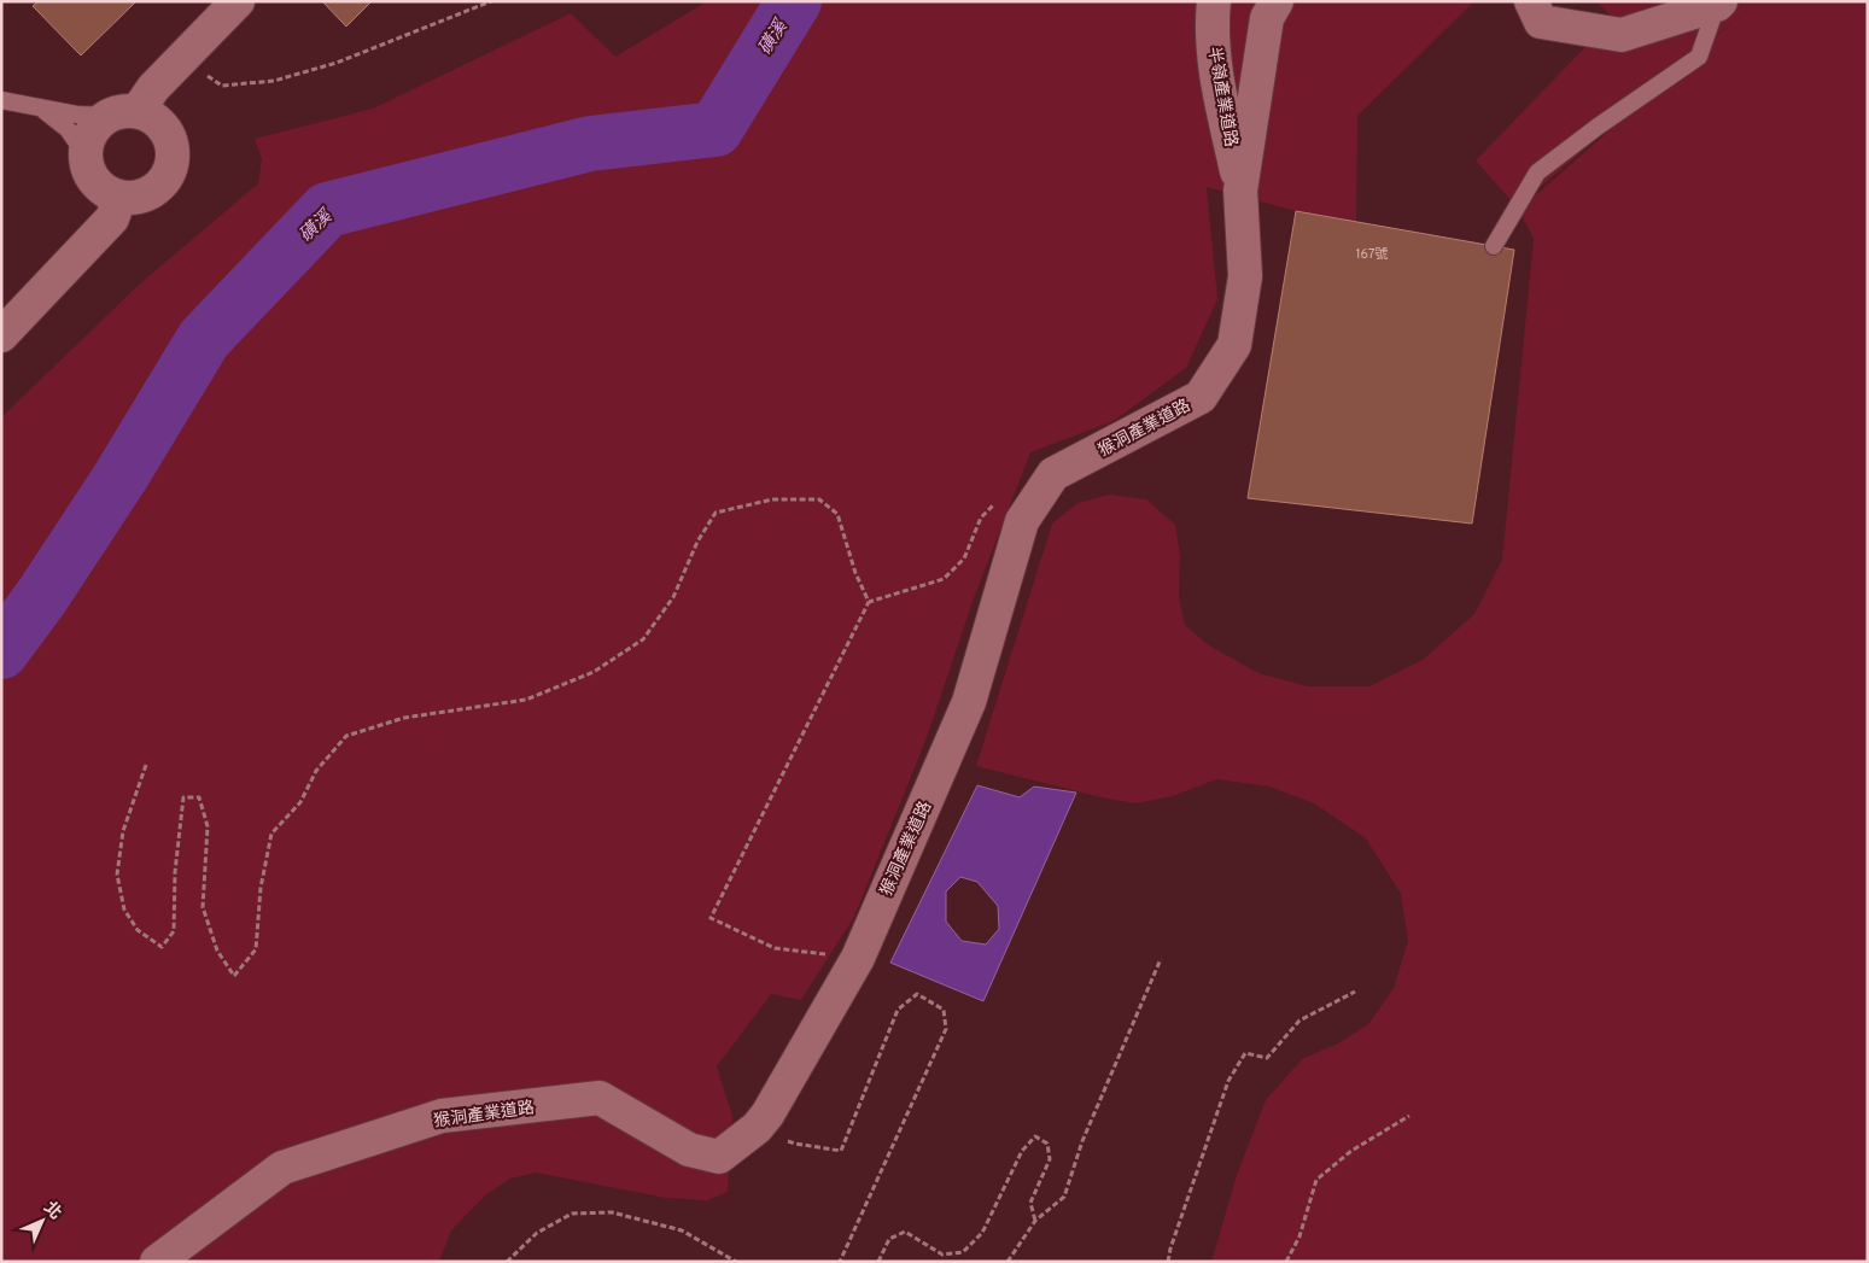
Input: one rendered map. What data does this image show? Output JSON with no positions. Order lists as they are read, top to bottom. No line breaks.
{"streets":{"street":["半嶺產業道路","猴洞產業道路"]},"crossings":[["半嶺產業道路","猴洞產業道路"]],"water":["磺溪"],"house_numbers":["167號"],"north":"top right"}
